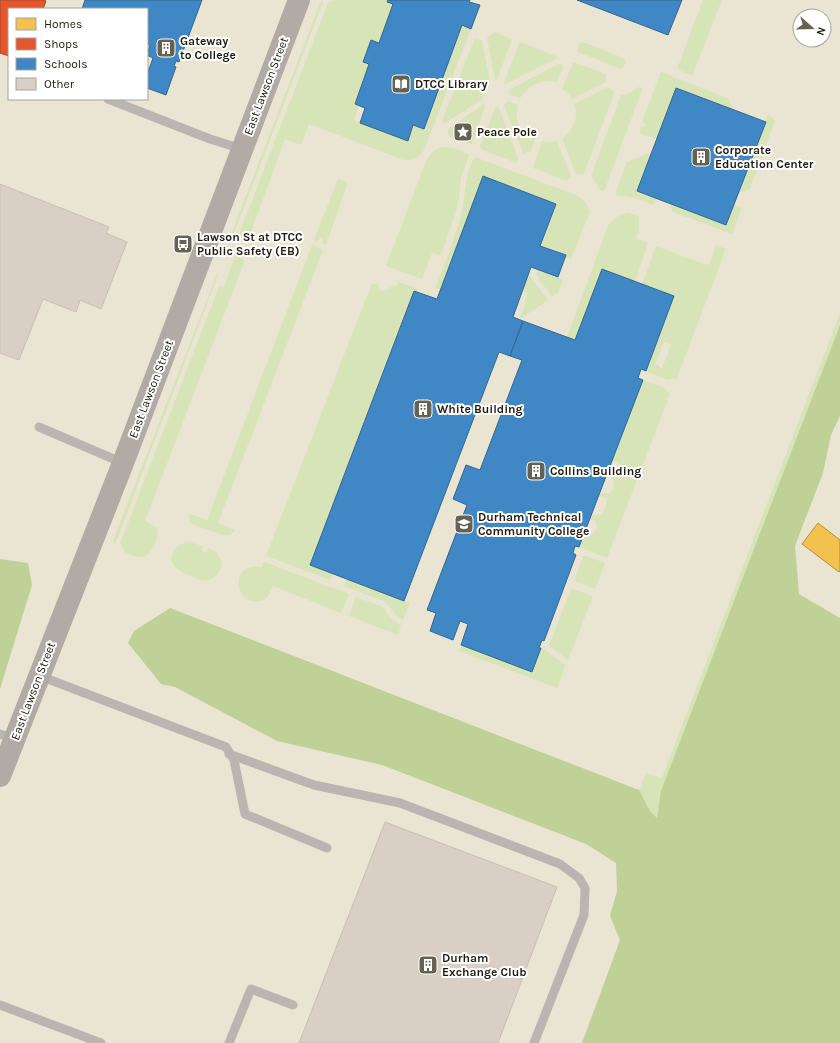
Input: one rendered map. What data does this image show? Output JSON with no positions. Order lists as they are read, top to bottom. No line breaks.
{"streets":{"street":["East Lawson Street"]},"places":{"building":["Gateway to College","Corporate Education Center","White Building","Collins Building","Durham Exchange Club"],"library":["DTCC Library"],"place":["Peace Pole"],"bus stop":["Lawson St at DTCC Public Safety (EB)"],"school or university":["Durham Technical Community College"]},"legend":["Homes","Shops","Schools","Other"],"north":"right"}
